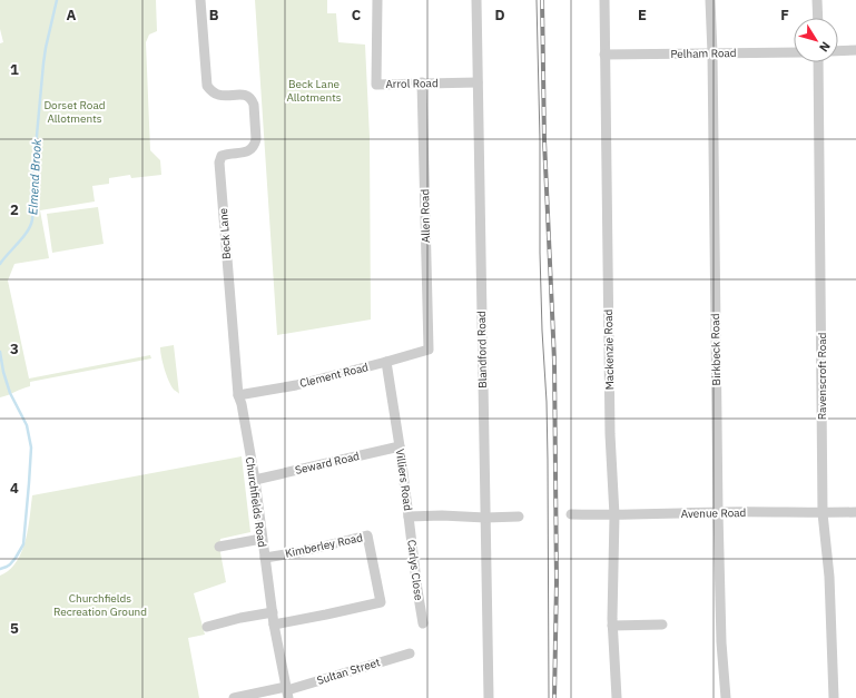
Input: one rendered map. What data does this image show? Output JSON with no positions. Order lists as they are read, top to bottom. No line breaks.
{"streets":{"street":["Pelham Road","Arrol Road","Allen Road","Beck Lane","Blandford Road","Mackenzie Road","Birkbeck Road","Clement Road","Ravenscroft Road","Seward Road","Villiers Road","Churchfields Road","Avenue Road","Kimberley Road","Carlys Close","Sultan Street"]},"crossings":[["Pelham Road","Mackenzie Road"],["Pelham Road","Birkbeck Road"],["Arrol Road","Allen Road"],["Arrol Road","Blandford Road"],["Allen Road","Clement Road"],["Beck Lane","Churchfields Road"],["Blandford Road","Villiers Road"],["Mackenzie Road","Avenue Road"],["Birkbeck Road","Avenue Road"],["Clement Road","Villiers Road"],["Clement Road","Churchfields Road"],["Ravenscroft Road","Avenue Road"],["Seward Road","Villiers Road"],["Seward Road","Churchfields Road"],["Villiers Road","Carlys Close"],["Churchfields Road","Kimberley Road"],["Churchfields Road","Sultan Street"]],"water":["Elmend Brook"],"parks":["Beck Lane Allotments","Dorset Road Allotments","Churchfields Recreation Ground"],"north":"bottom right","grid":{"columns":["A","B","C","D","E","F"],"rows":["1","2","3","4","5"]}}
